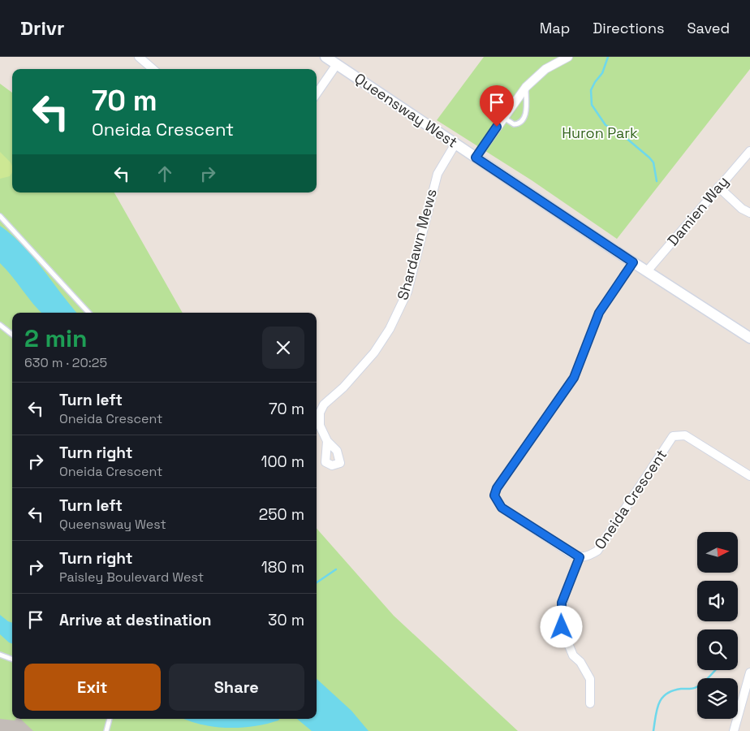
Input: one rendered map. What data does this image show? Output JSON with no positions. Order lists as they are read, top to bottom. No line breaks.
{"streets":{"street":["Queensway West","Damien Way","Shardawn Mews","Oneida Crescent"]},"crossings":[["Queensway West","Damien Way"],["Queensway West","Shardawn Mews"],["Queensway West","Oneida Crescent"]],"parks":["Huron Park"],"north":"right","page":{"header":"Drivr","nav":["Map","Directions","Saved"],"turn":["70 m","Oneida Crescent"],"heading":["2 min","630 m · 20:25"],"list":[{"name":"Turn left","note":"Oneida Crescent","value":"70 m"},{"name":"Turn right","note":"Oneida Crescent","value":"100 m"},{"name":"Turn left","note":"Queensway West","value":"250 m"},{"name":"Turn right","note":"Paisley Boulevard West","value":"180 m"},{"name":"Arrive at destination","value":"30 m"}],"buttons":["Exit","Share"]}}
